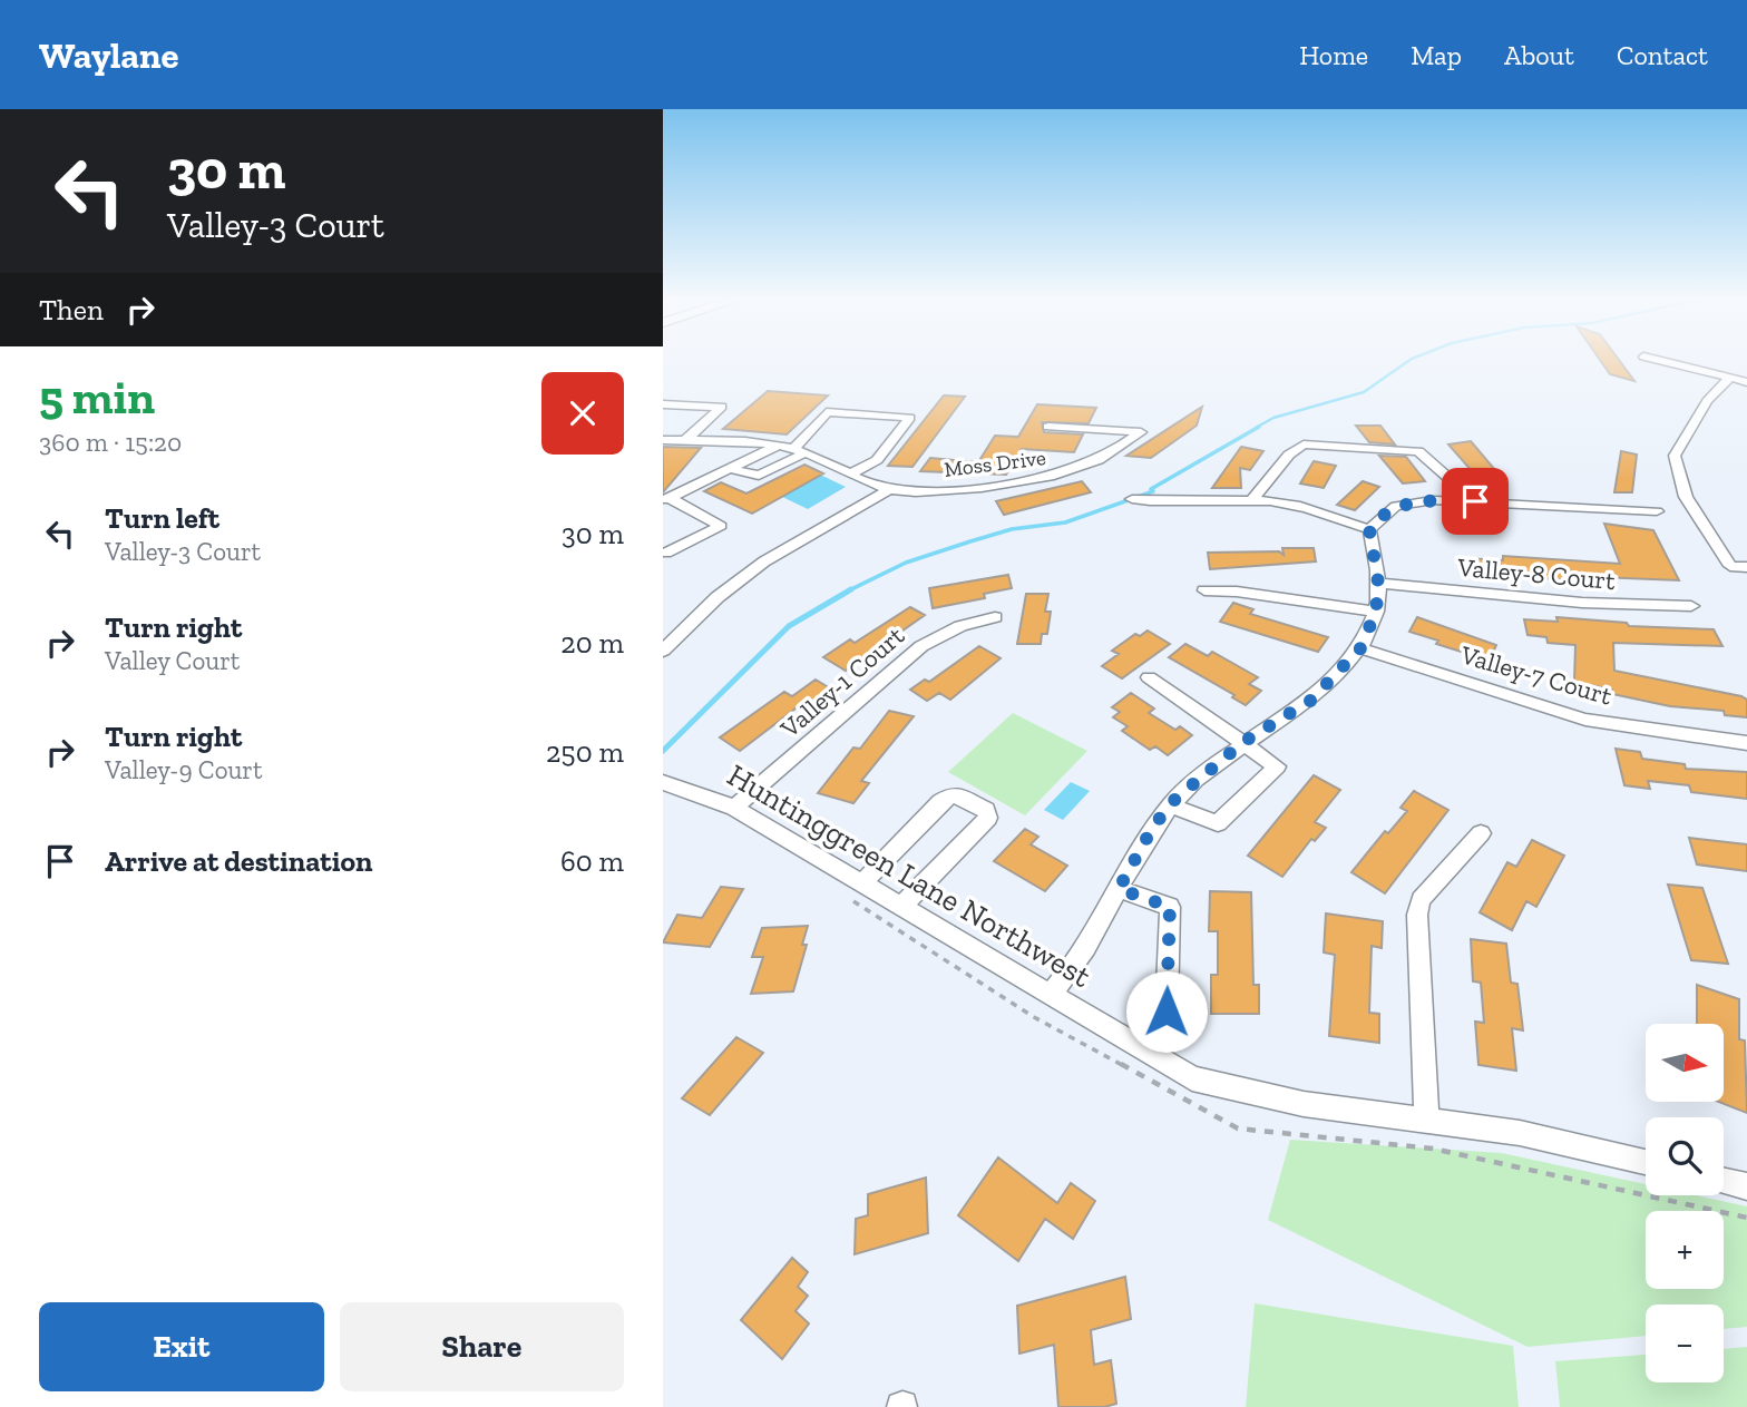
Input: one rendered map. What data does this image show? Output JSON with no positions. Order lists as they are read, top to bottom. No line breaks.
{"streets":{"street":["Moss Drive","Valley-8 Court","Valley-7 Court","Valley-1 Court","Huntinggreen Lane Northwest"]},"crossings":[["Valley-1 Court","Huntinggreen Lane Northwest"]],"north":"right","page":{"header":"Waylane","nav":["Home","Map","About","Contact"],"turn":["30 m","Valley-3 Court"],"then":"Then","heading":["5 min","360 m · 15:20"],"list":[{"name":"Turn left","note":"Valley-3 Court","value":"30 m"},{"name":"Turn right","note":"Valley Court","value":"20 m"},{"name":"Turn right","note":"Valley-9 Court","value":"250 m"},{"name":"Arrive at destination","value":"60 m"}],"map_buttons":["+","−"],"buttons":["Exit","Share"]}}
